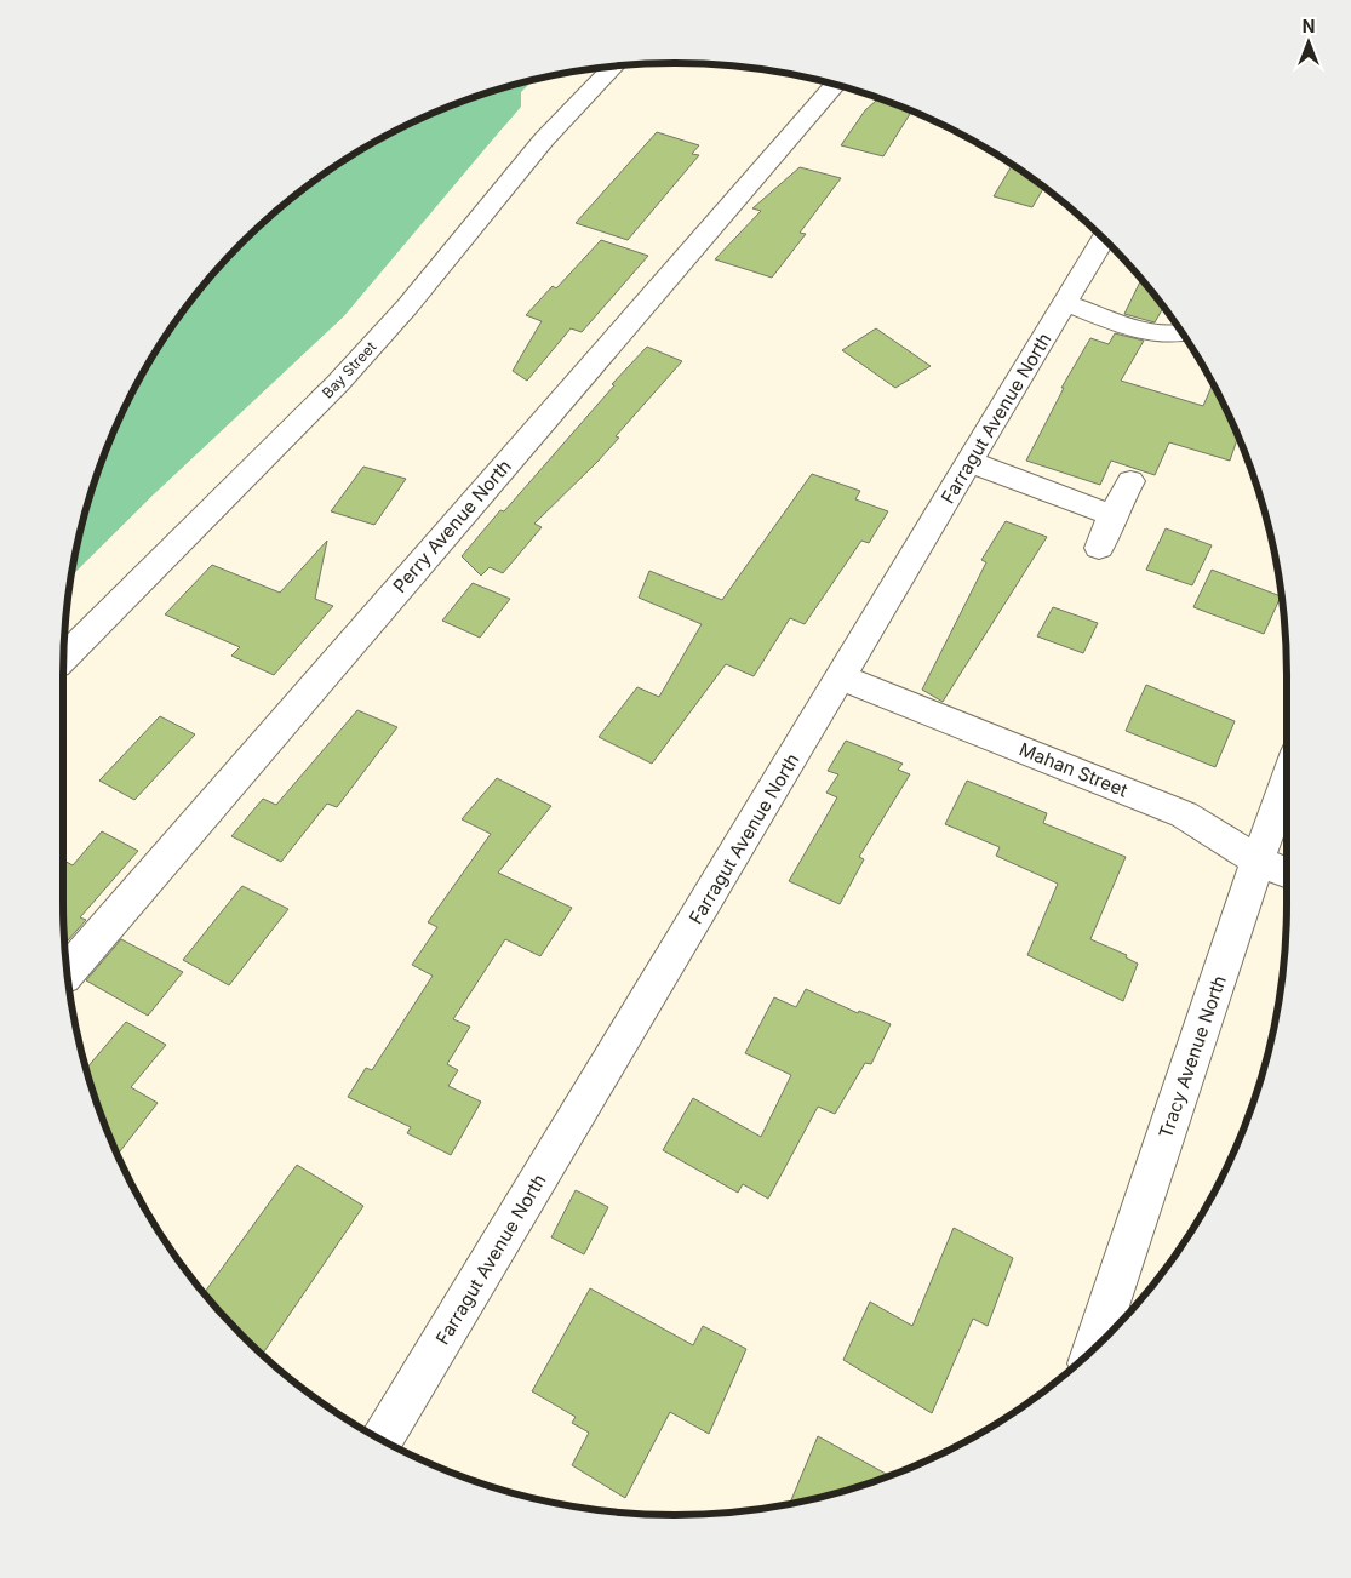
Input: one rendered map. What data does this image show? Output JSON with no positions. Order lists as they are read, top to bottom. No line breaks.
{"streets":{"street":["Bay Street","Farragut Avenue North","Perry Avenue North","Mahan Street","Tracy Avenue North"]},"crossings":[["Farragut Avenue North","Mahan Street"],["Mahan Street","Tracy Avenue North"]],"north":"top"}
